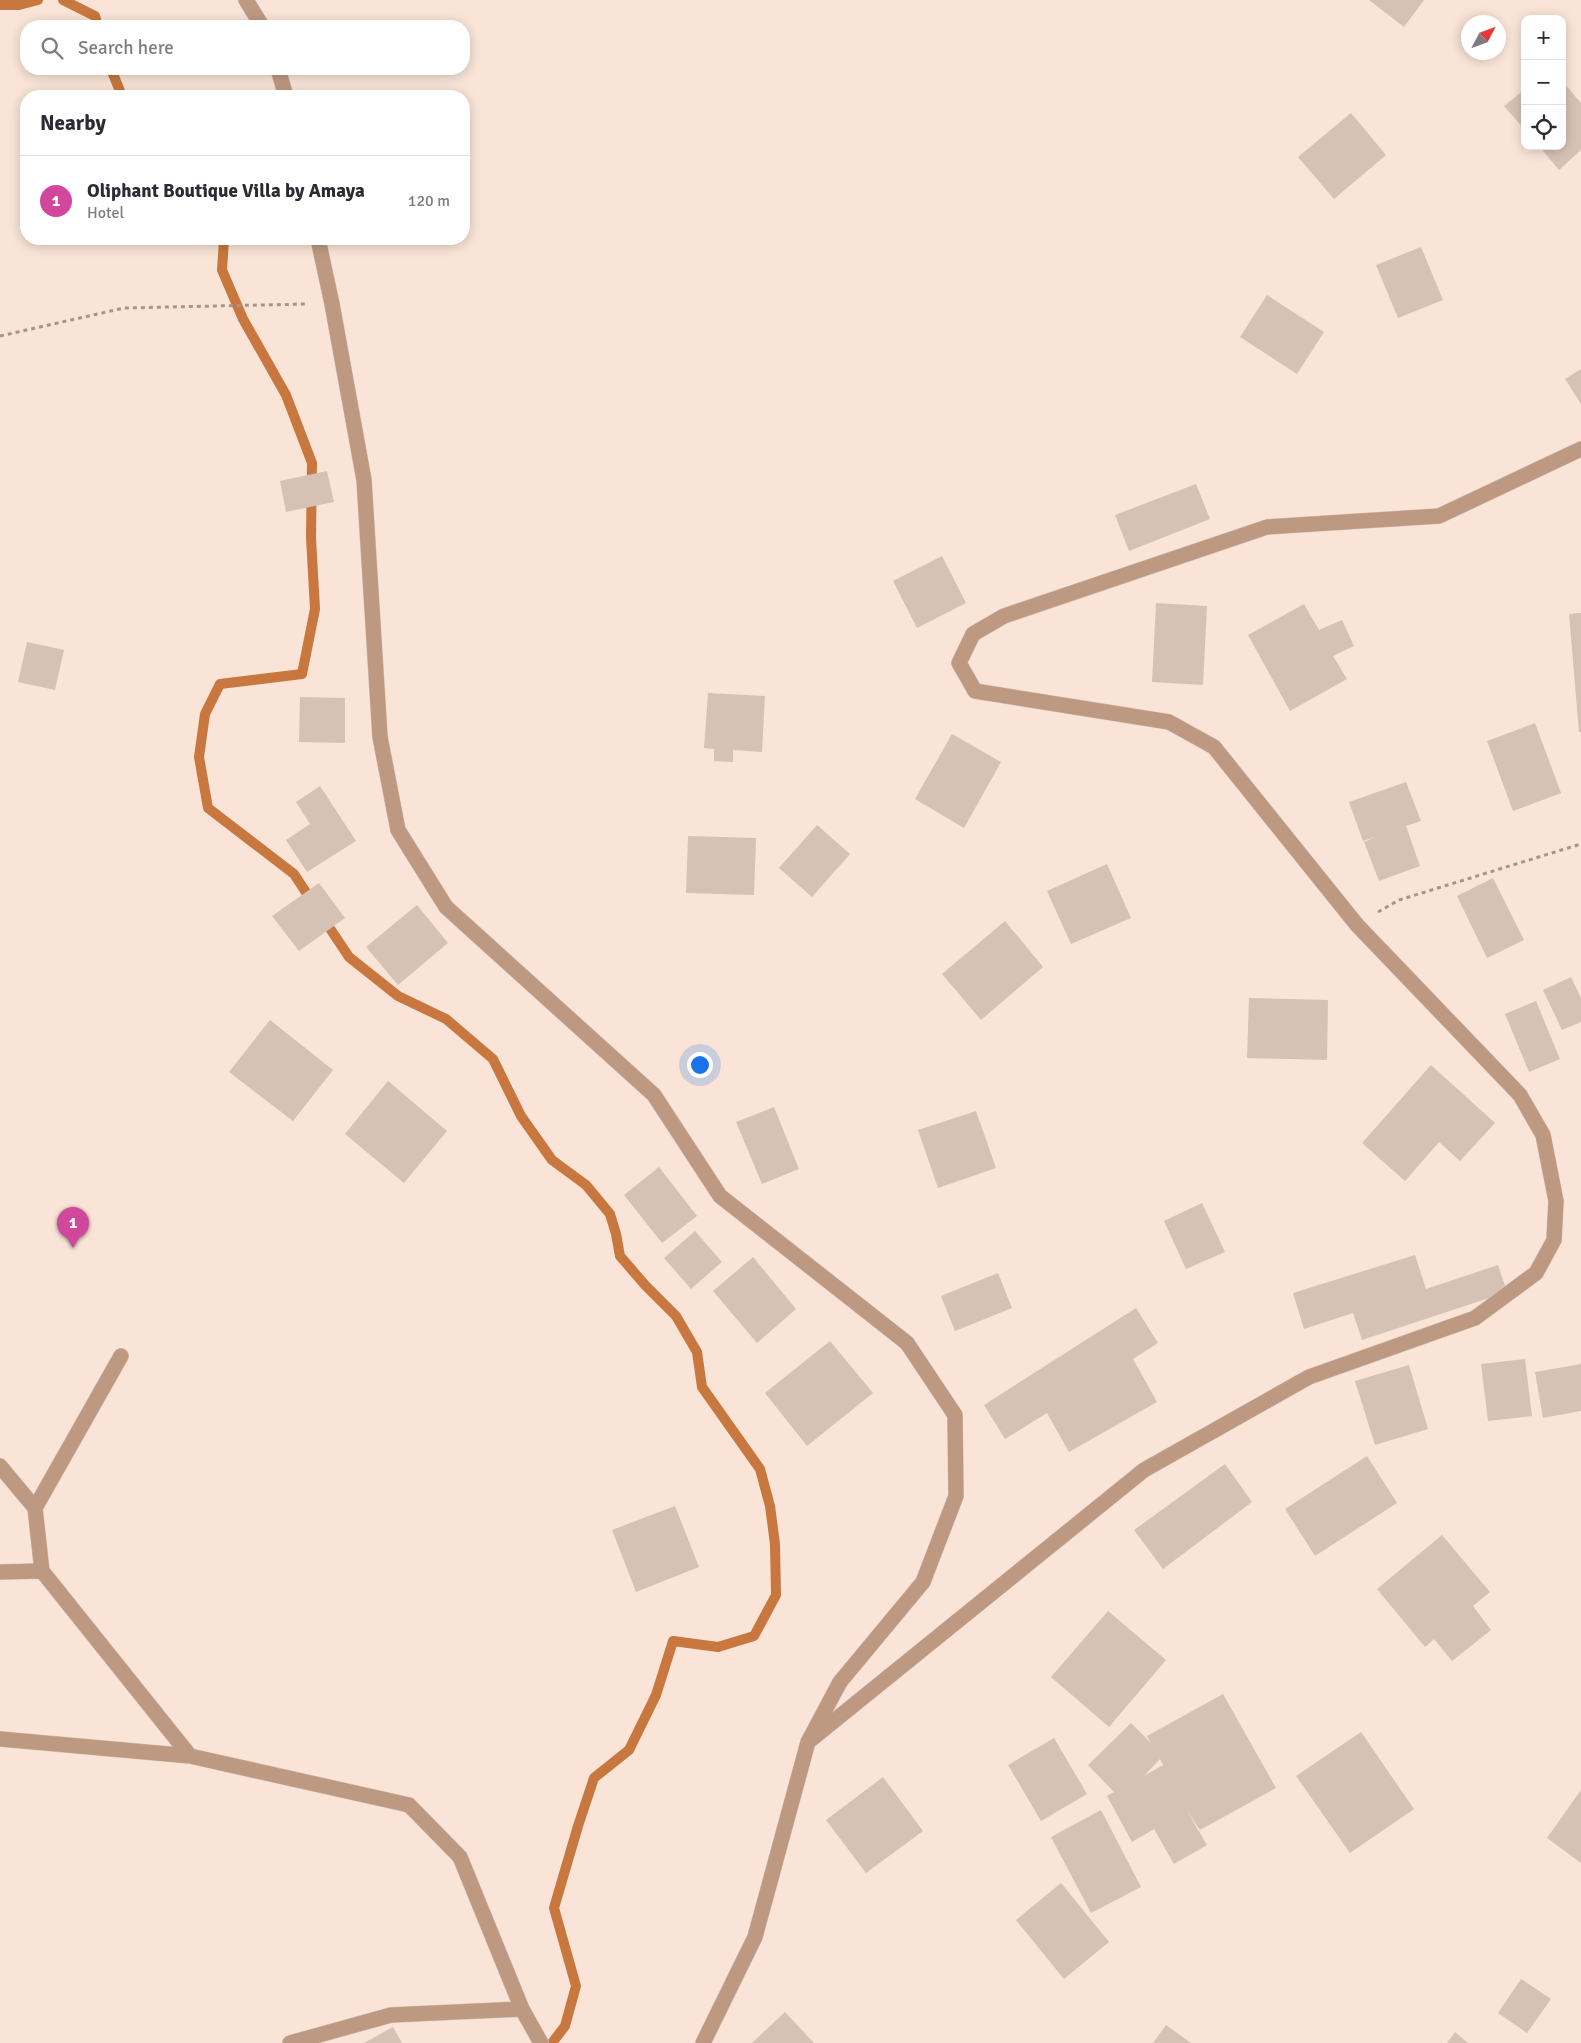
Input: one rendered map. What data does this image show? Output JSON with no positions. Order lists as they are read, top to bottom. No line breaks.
{"north":"top right","page":{"map_buttons":["+","−"],"search":"Search here","heading":"Nearby","list":[{"mark":"1","name":"Oliphant Boutique Villa by Amaya","note":"Hotel","value":"120 m"}],"pins":"1"}}
